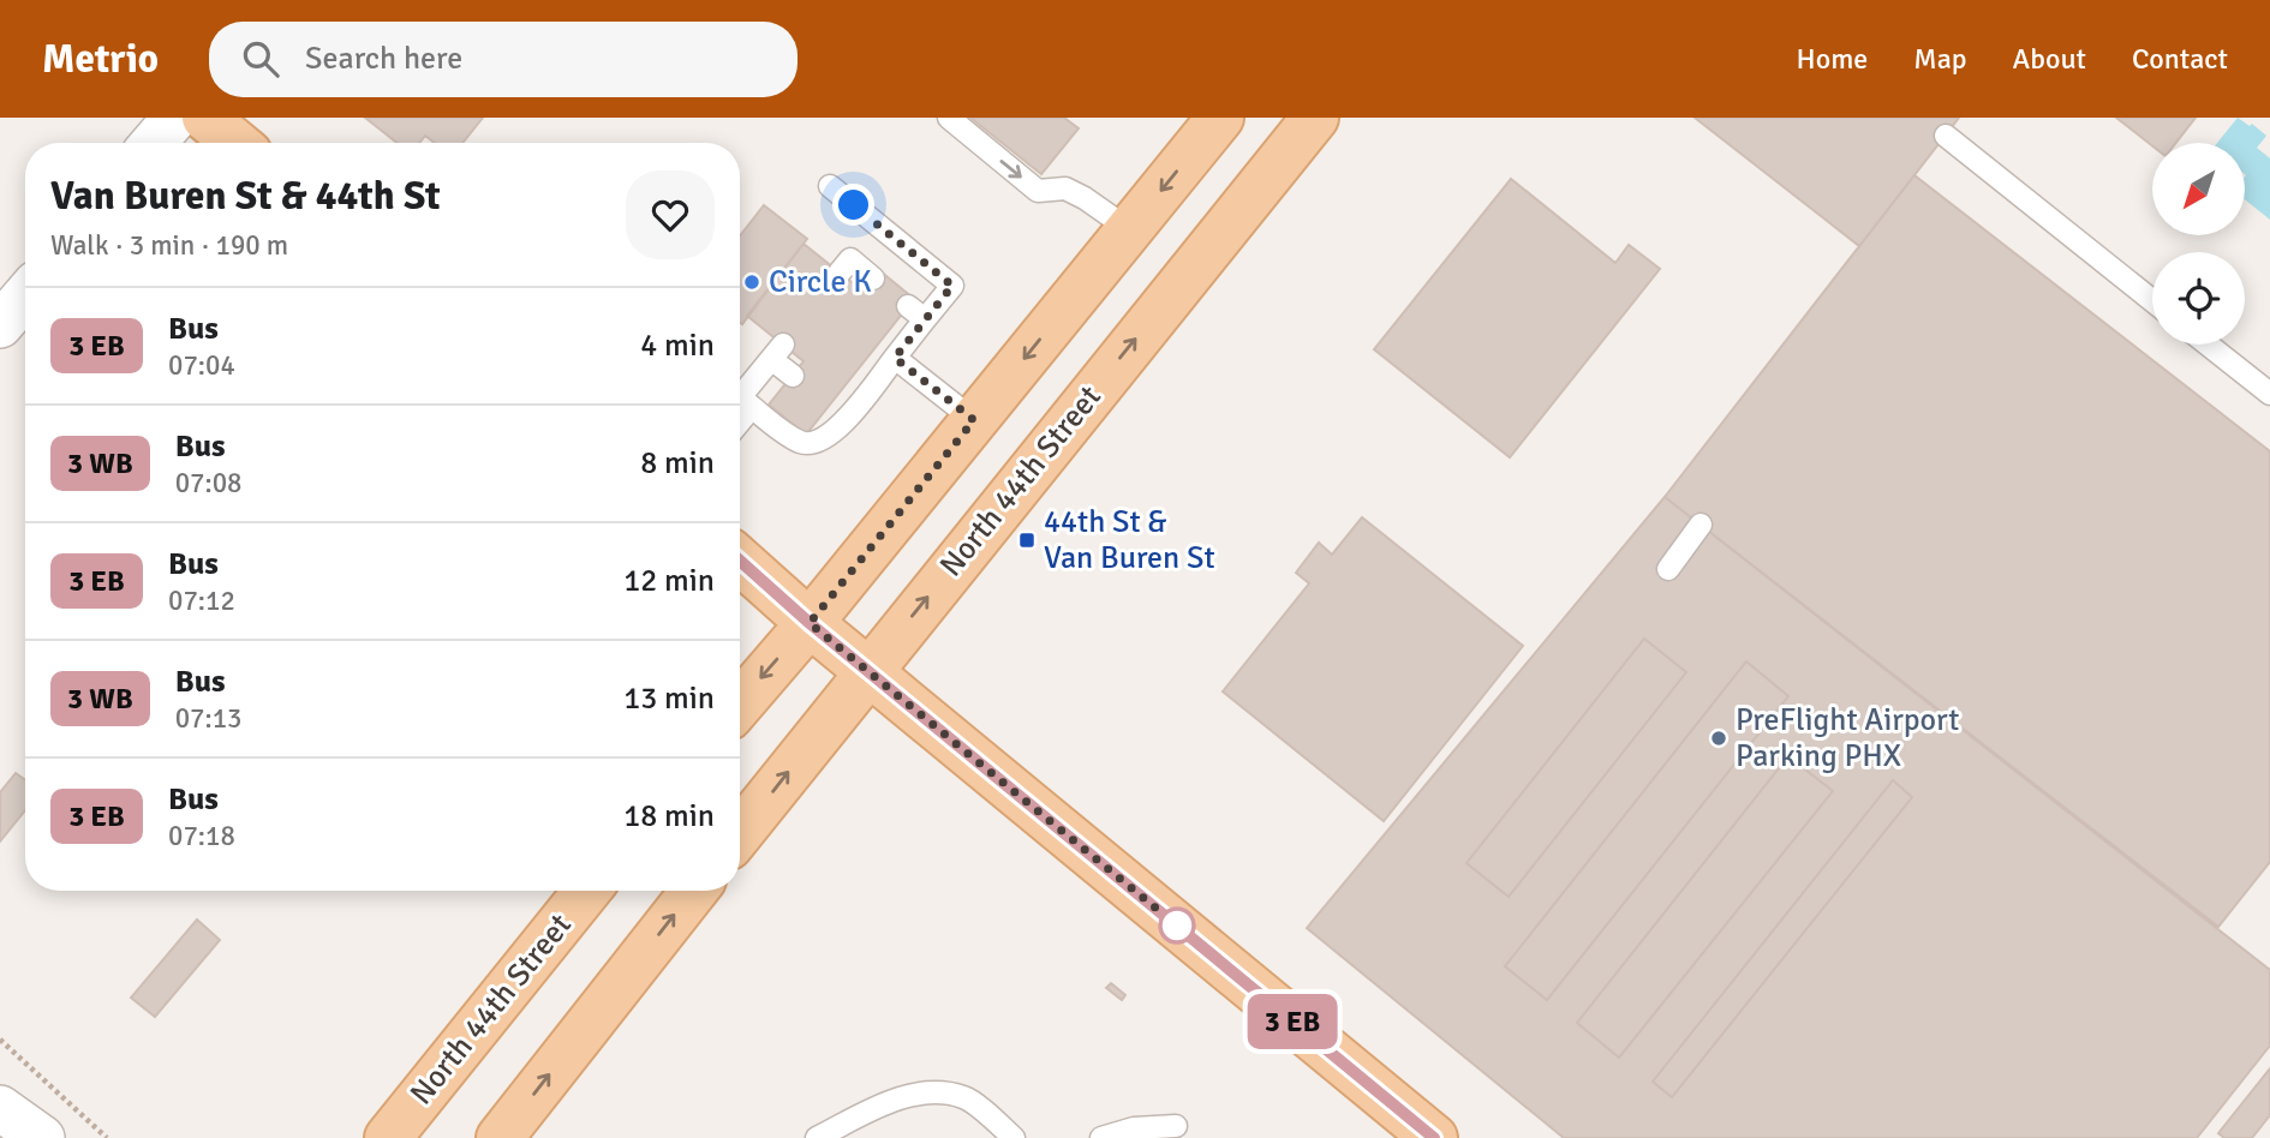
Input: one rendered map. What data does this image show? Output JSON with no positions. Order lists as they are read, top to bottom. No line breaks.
{"streets":{"main road":["North 44th Street"]},"places":{"other":["Circle K","PreFlight Airport Parking PHX"],"transit":["44th St & Van Buren St"]},"north":"bottom left","page":{"header":"Metrio","search":"Search here","nav":["Home","Map","About","Contact"],"on_map":"3 EB","heading":["Van Buren St & 44th St","Walk · 3 min · 190 m"],"list":[{"mark":"3 EB","name":"Bus","note":"07:04","value":"4 min"},{"mark":"3 WB","name":"Bus","note":"07:08","value":"8 min"},{"mark":"3 EB","name":"Bus","note":"07:12","value":"12 min"},{"mark":"3 WB","name":"Bus","note":"07:13","value":"13 min"},{"mark":"3 EB","name":"Bus","note":"07:18","value":"18 min"}]}}
